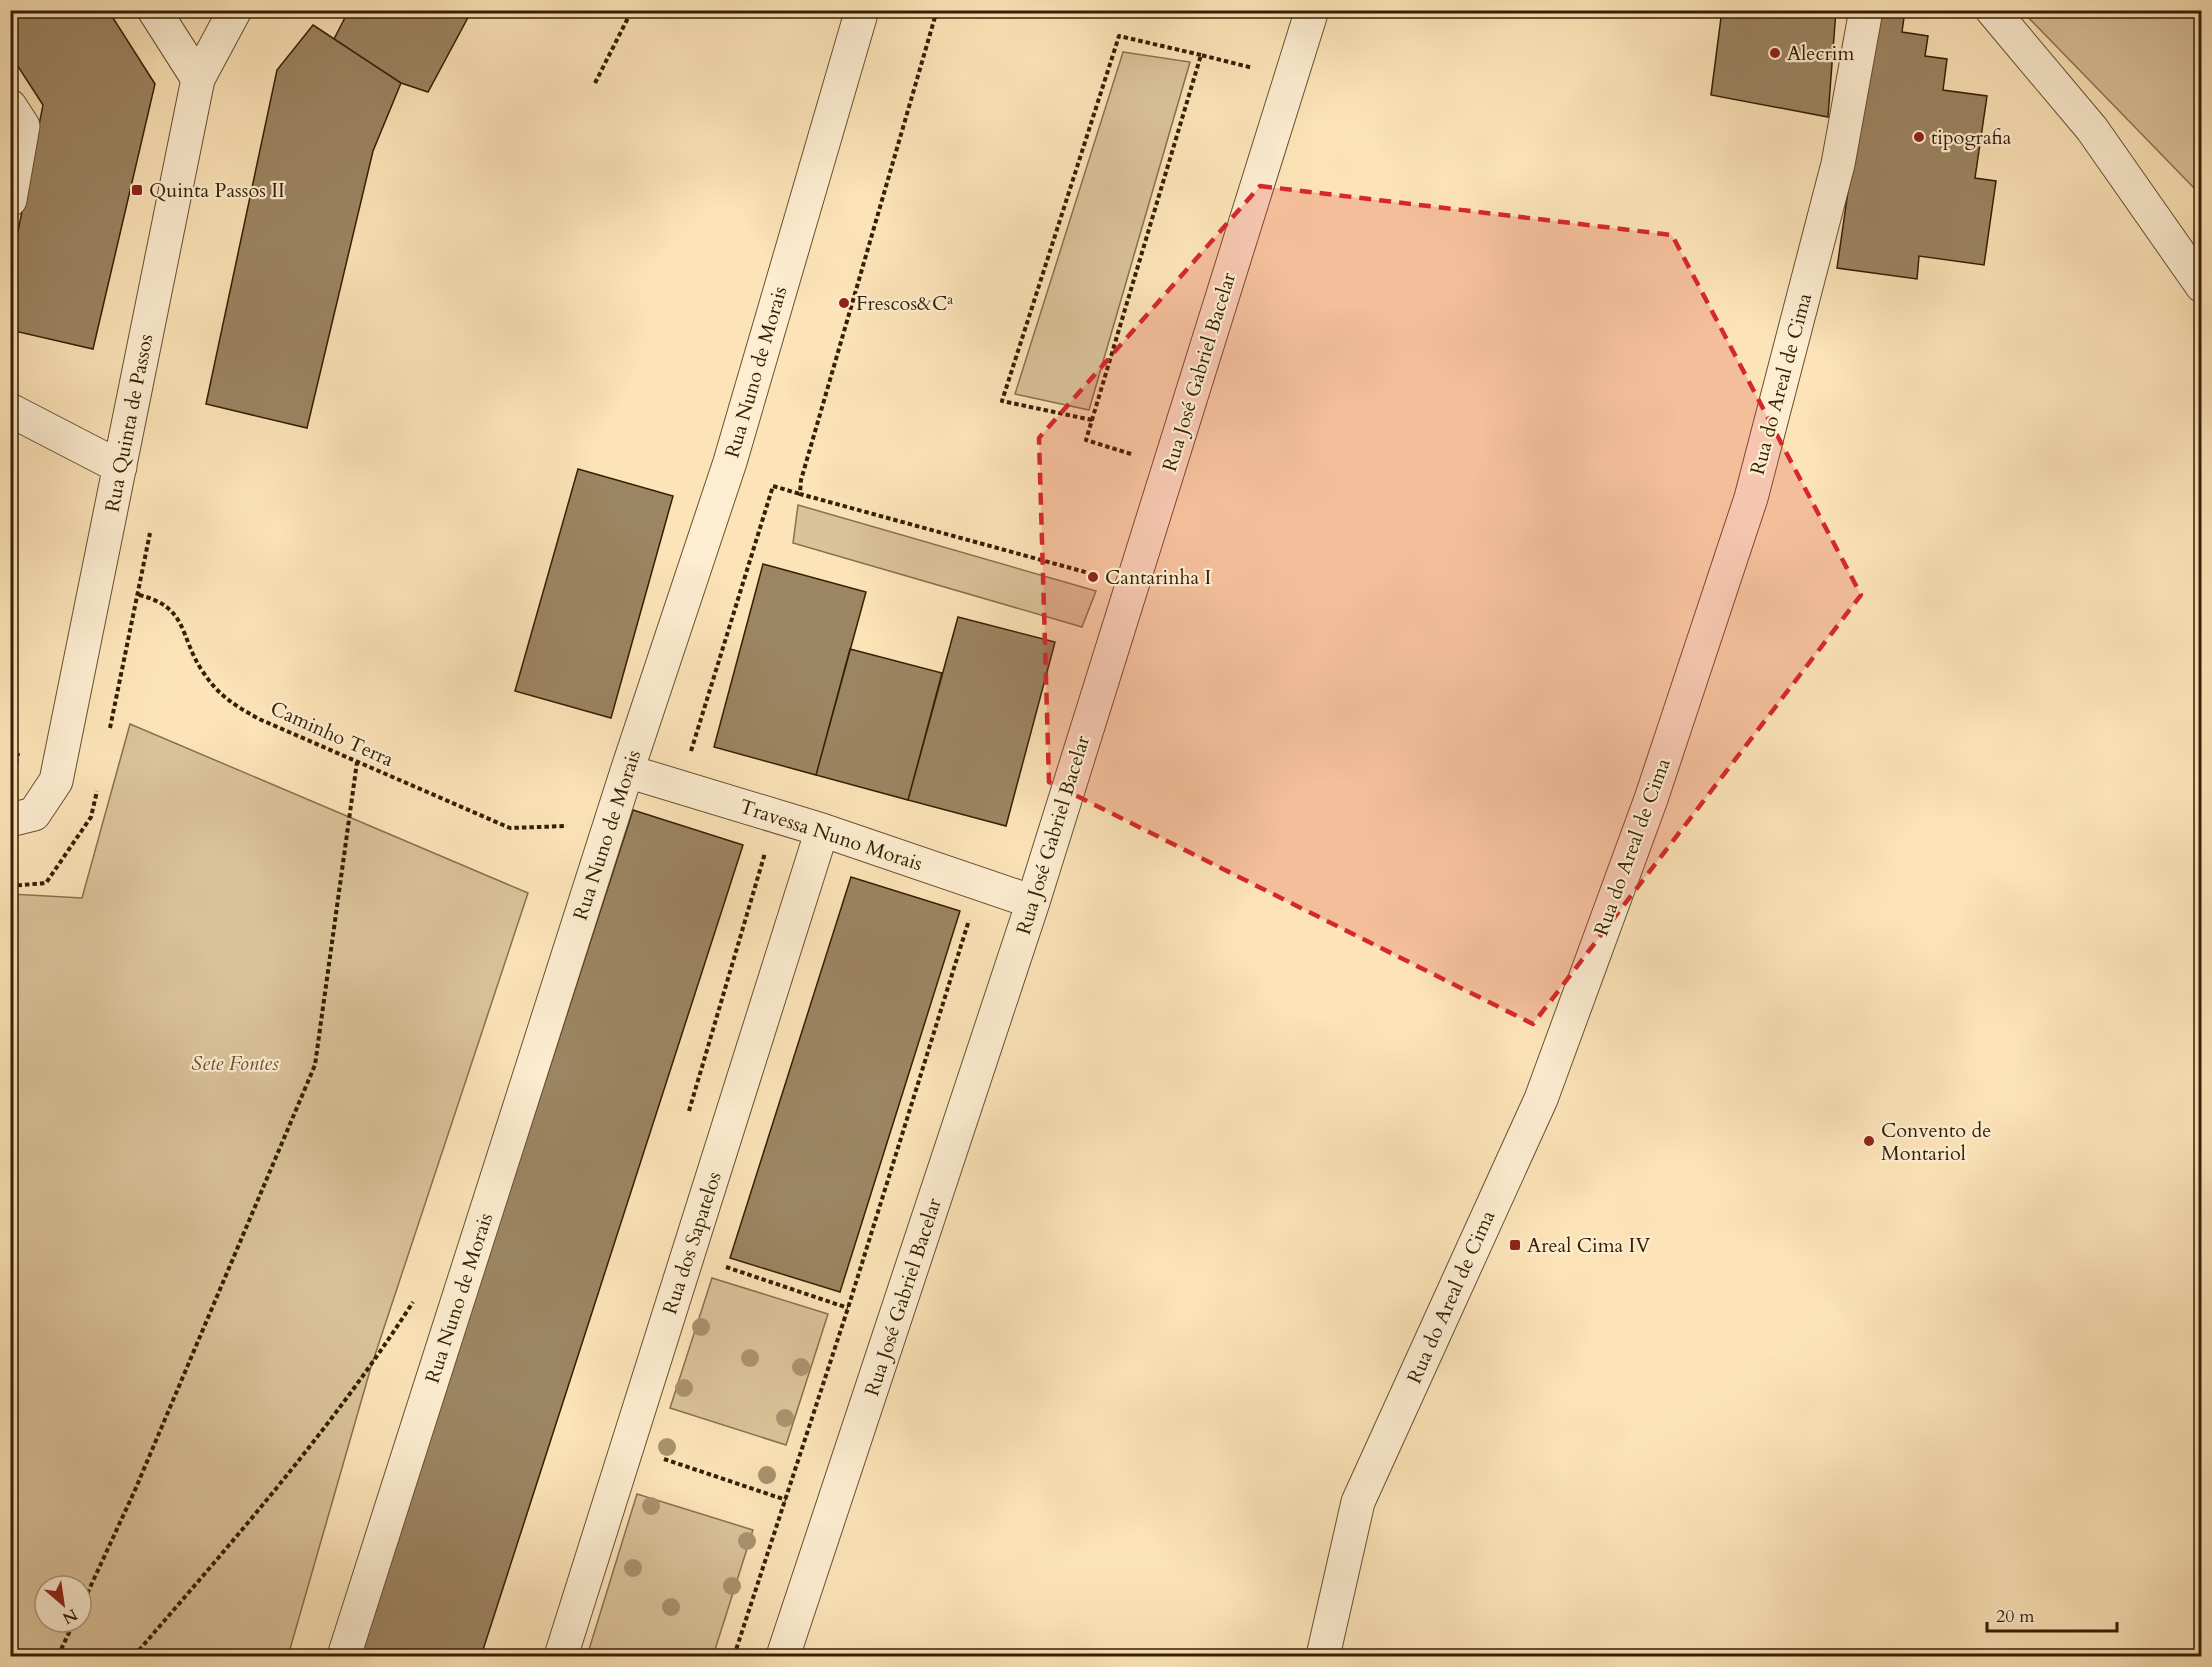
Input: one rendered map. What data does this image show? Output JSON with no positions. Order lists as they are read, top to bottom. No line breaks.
{"streets":{"street":["Rua Nuno de Morais","Rua José Gabriel Bacelar","Rua do Areal de Cima","Rua Quinta de Passos","Travessa Nuno Morais","Rua dos Sapatelos"],"path":["Caminho Terra"]},"crossings":[["Rua Nuno de Morais","Travessa Nuno Morais"],["Rua José Gabriel Bacelar","Travessa Nuno Morais"],["Travessa Nuno Morais","Rua dos Sapatelos"]],"parks":["Sete Fontes"],"places":{"other":["Alecrim","tipografia","Frescos&Cª","Cantarinha I","Convento de Montariol"],"transit":["Quinta Passos II","Areal Cima IV"]},"scale_bar":"20 m","north":"bottom right"}
